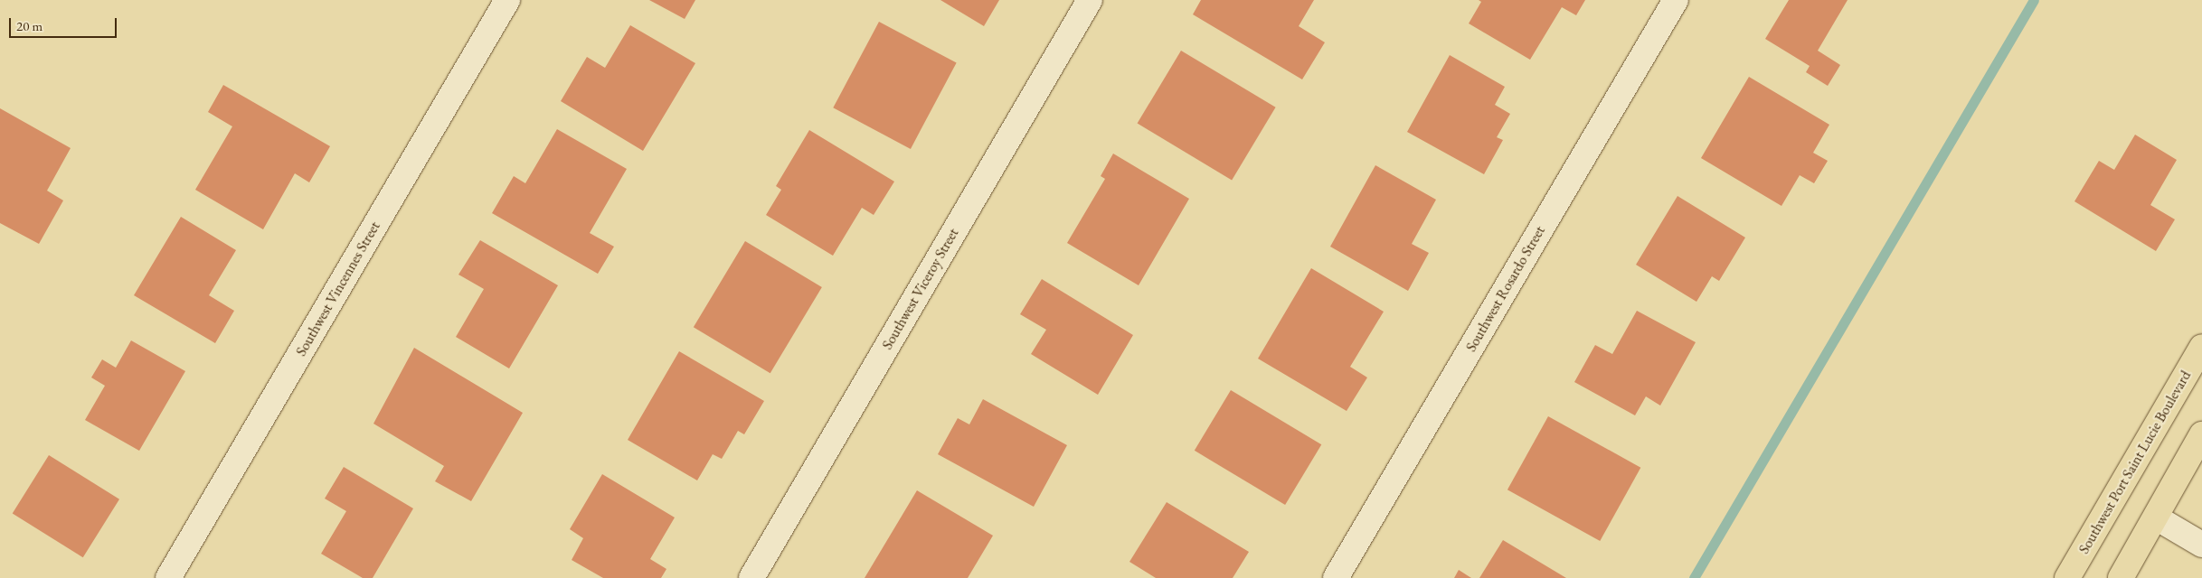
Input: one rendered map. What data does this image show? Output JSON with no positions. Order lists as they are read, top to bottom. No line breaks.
{"streets":{"main road":["Southwest Port Saint Lucie Boulevard"],"street":["Southwest Vincennes Street","Southwest Viceroy Street","Southwest Rosardo Street"]},"scale_bar":"20 m"}
